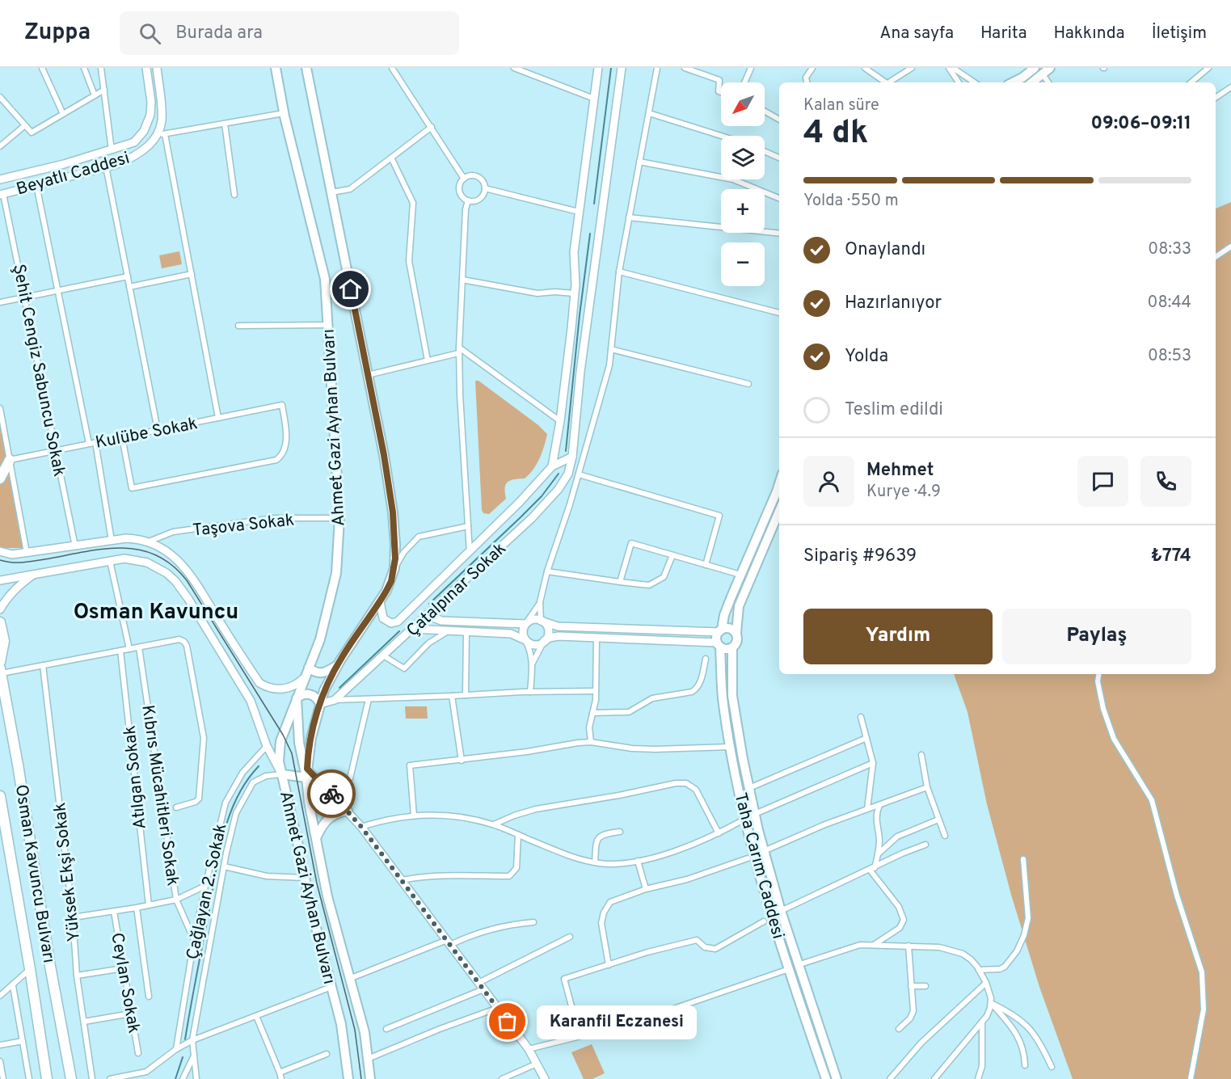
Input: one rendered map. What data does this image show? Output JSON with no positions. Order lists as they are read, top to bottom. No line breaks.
{"streets":{"highway":["Osman Kavuncu Bulvarı"],"main road":["Ahmet Gazi Ayhan Bulvarı","Taha Carım Caddesi"],"street":["Beyatlı Caddesi","Şehit Cengiz Sabuncu Sokak","Kulübe Sokak","Taşova Sokak","Çatalpınar Sokak","Atılgan Sokak","Kıbrıs Mücahitleri Sokak","Yüksek Ekşi Sokak","Çağlayan 2. Sokak","Ceylan Sokak"]},"crossings":[["Beyatlı Caddesi","Şehit Cengiz Sabuncu Sokak"],["Şehit Cengiz Sabuncu Sokak","Kulübe Sokak"],["Ahmet Gazi Ayhan Bulvarı","Taşova Sokak"],["Ahmet Gazi Ayhan Bulvarı","Çatalpınar Sokak"],["Ahmet Gazi Ayhan Bulvarı","Çağlayan 2. Sokak"],["Kıbrıs Mücahitleri Sokak","Çağlayan 2. Sokak"]],"districts":["Osman Kavuncu"],"places":["Karanfil Eczanesi"],"north":"bottom left","page":{"header":"Zuppa","search":"Burada ara","nav":["Ana sayfa","Harita","Hakkında","İletişim"],"map_buttons":["+","−"],"heading":["4 dk","Kalan süre","09:06–09:11"],"panel":["Mehmet","Kurye · 4.9","Sipariş #9639","₺774"],"bar":"Yolda · 550 m","list":[["Onaylandı","08:33"],["Hazırlanıyor","08:44"],["Yolda","08:53"],"Teslim edildi"],"buttons":["Yardım","Paylaş"],"bubble":"Karanfil Eczanesi"}}
